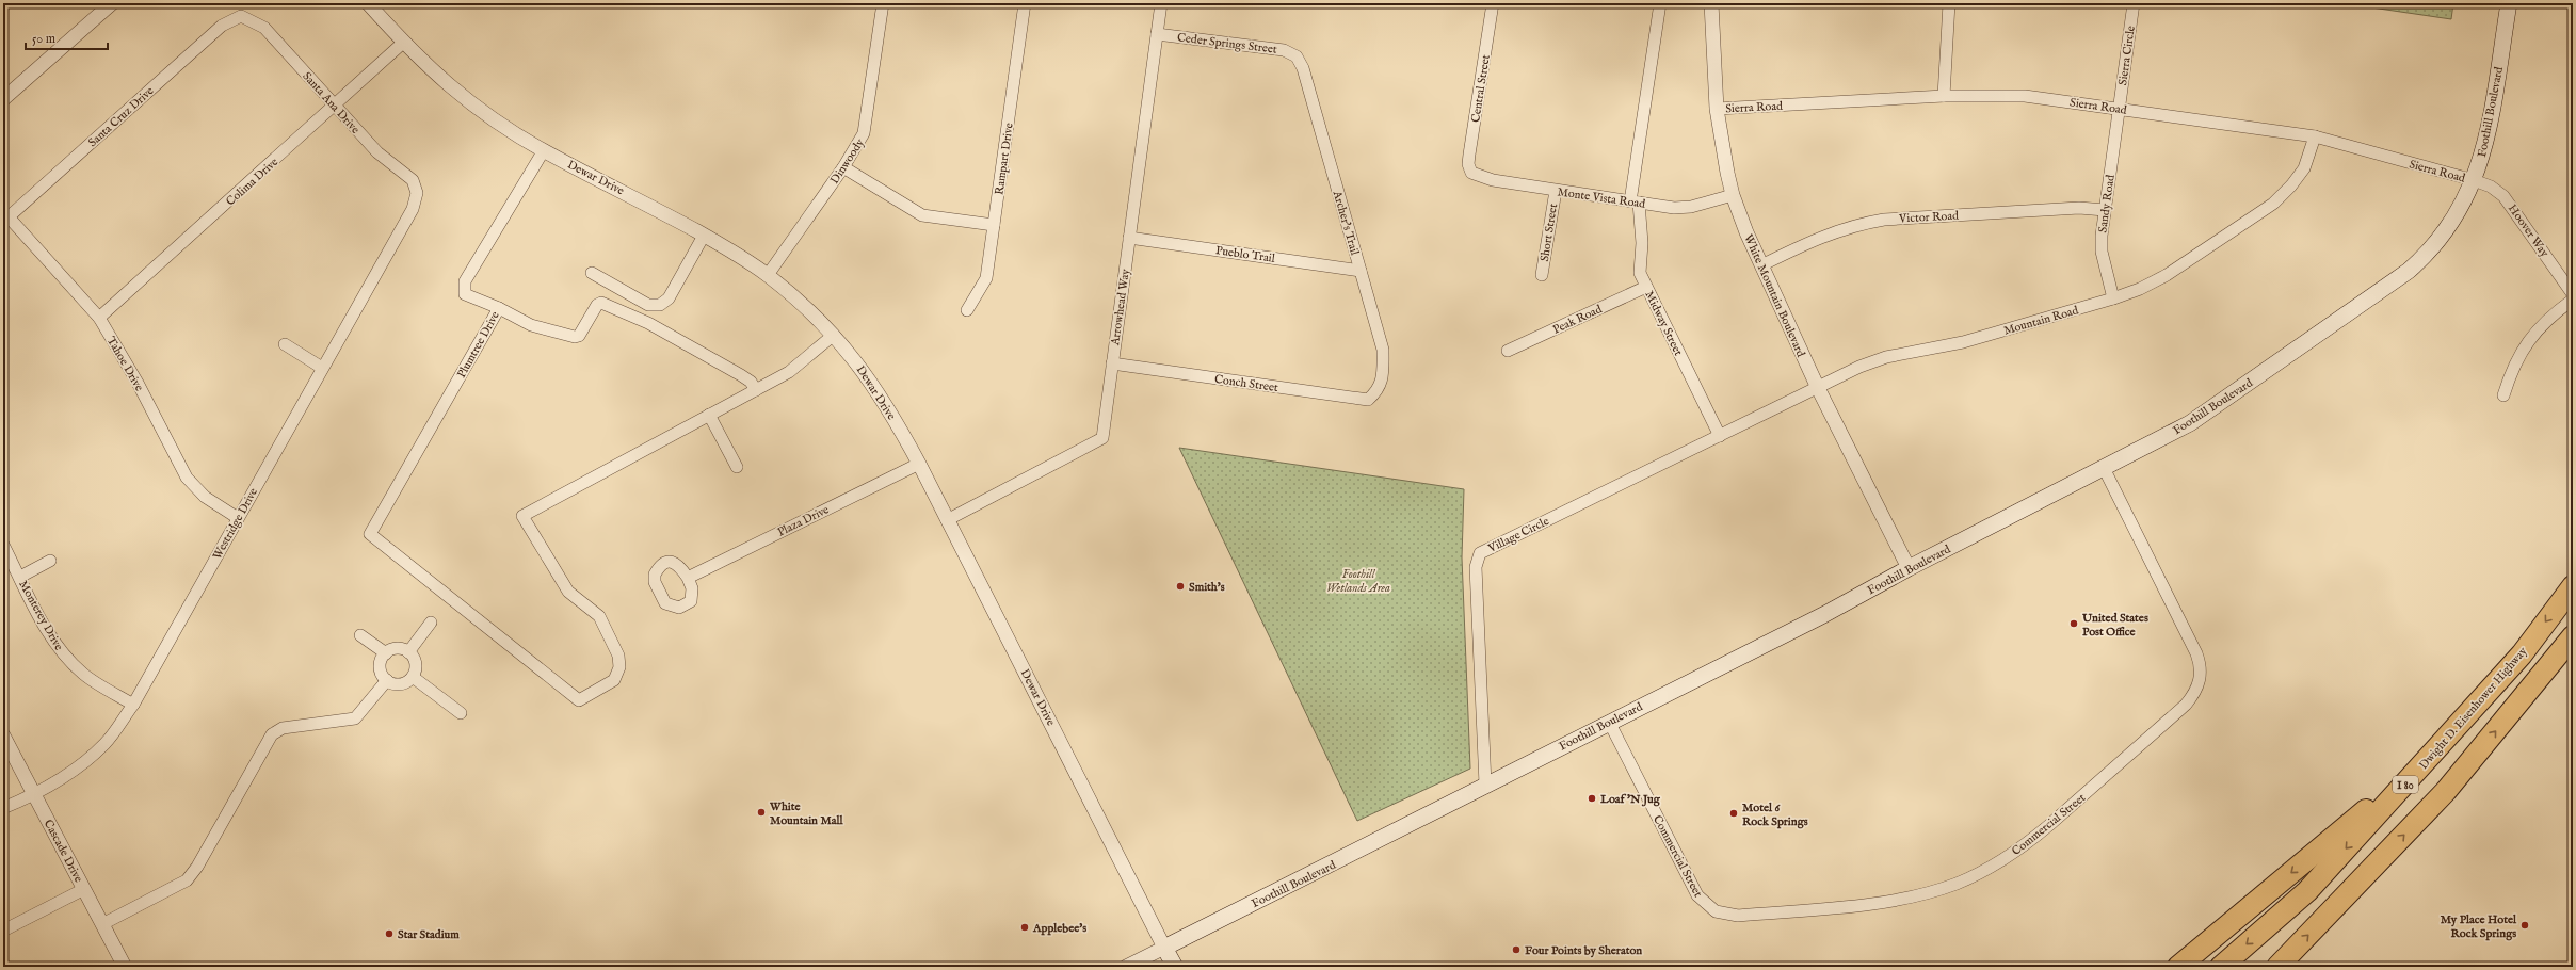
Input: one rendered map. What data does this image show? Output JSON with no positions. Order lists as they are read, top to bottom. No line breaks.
{"streets":{"highway":["Dwight D. Eisenhower Highway","I 80"],"main road":["Foothill Boulevard","Dewar Drive"],"street":["Ceder Springs Street","Sierra Circle","Central Street","Santa Ana Drive","Sierra Road","Santa Cruz Drive","Rampart Drive","Dinwoody","Colima Drive","Monte Vista Road","Sandy Road","Victor Road","Archer's Trail","Hoover Way","Short Street","Pueblo Trail","White Mountain Boulevard","Arrowhead Way","Peak Road","Mountain Road","Midway Street","Plumtree Drive","Tahoe Drive","Conch Street","Plaza Drive","Westridge Drive","Village Circle","Monterey Drive","Commercial Street","Cascade Drive"]},"crossings":[["Ceder Springs Street","Archer's Trail"],["Ceder Springs Street","Arrowhead Way"],["Sierra Circle","Sierra Road"],["Sierra Circle","Sandy Road"],["Central Street","Monte Vista Road"],["Santa Ana Drive","Santa Cruz Drive"],["Santa Ana Drive","Colima Drive"],["Santa Ana Drive","Westridge Drive"],["Sierra Road","Foothill Boulevard"],["Sierra Road","Sandy Road"],["Sierra Road","Hoover Way"],["Sierra Road","White Mountain Boulevard"],["Sierra Road","Mountain Road"],["Foothill Boulevard","Dewar Drive"],["Foothill Boulevard","Hoover Way"],["Foothill Boulevard","White Mountain Boulevard"],["Foothill Boulevard","Village Circle"],["Foothill Boulevard","Commercial Street"],["Santa Cruz Drive","Tahoe Drive"],["Dinwoody","Dewar Drive"],["Dewar Drive","Colima Drive"],["Dewar Drive","Arrowhead Way"],["Dewar Drive","Plumtree Drive"],["Dewar Drive","Plaza Drive"],["Colima Drive","Tahoe Drive"],["Monte Vista Road","Short Street"],["Monte Vista Road","White Mountain Boulevard"],["Monte Vista Road","Midway Street"],["Sandy Road","Victor Road"],["Sandy Road","Mountain Road"],["Victor Road","White Mountain Boulevard"],["Archer's Trail","Pueblo Trail"],["Archer's Trail","Conch Street"],["Pueblo Trail","Arrowhead Way"],["White Mountain Boulevard","Mountain Road"],["Arrowhead Way","Conch Street"],["Peak Road","Midway Street"],["Mountain Road","Midway Street"],["Mountain Road","Village Circle"],["Midway Street","Village Circle"],["Tahoe Drive","Westridge Drive"],["Westridge Drive","Monterey Drive"],["Westridge Drive","Cascade Drive"]],"parks":["Foothill Wetlands Area"],"places":["Smith's","United States Post Office","Loaf 'N Jug","White Mountain Mall","Motel 6 Rock Springs","My Place Hotel Rock Springs","Applebee's","Star Stadium","Four Points by Sheraton"],"scale_bar":"50 m"}
